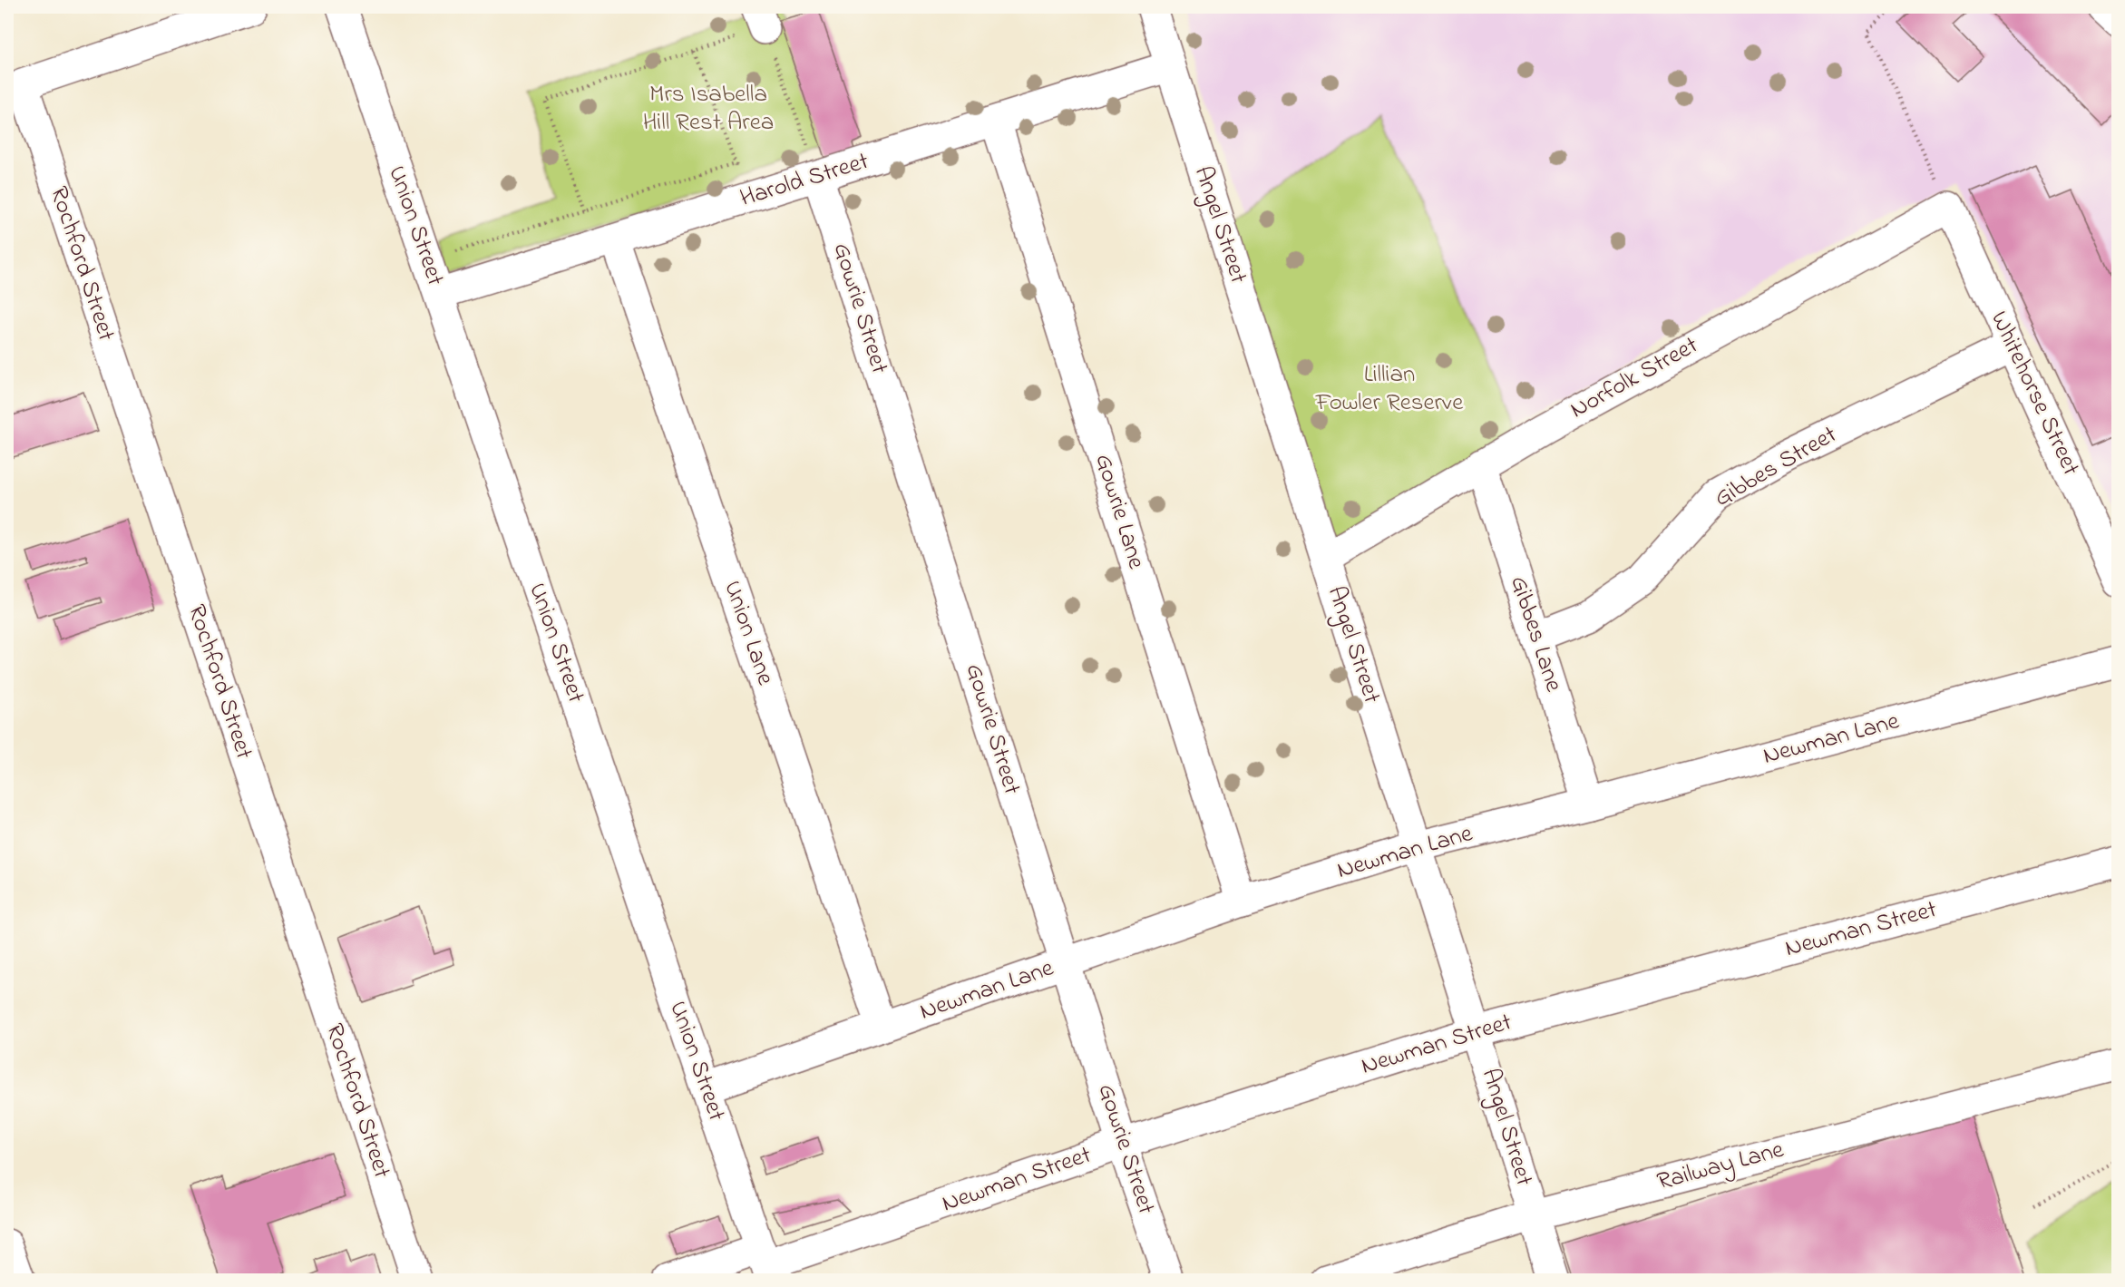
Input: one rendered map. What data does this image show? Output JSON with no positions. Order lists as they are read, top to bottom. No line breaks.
{"streets":{"street":["Harold Street","Angel Street","Union Street","Rochford Street","Gowrie Street","Norfolk Street","Whitehorse Street","Gibbes Street","Gowrie Lane","Union Lane","Gibbes Lane","Newman Lane","Newman Street","Railway Lane"]},"crossings":[["Harold Street","Angel Street"],["Harold Street","Union Street"],["Harold Street","Gowrie Street"],["Harold Street","Gowrie Lane"],["Harold Street","Union Lane"],["Angel Street","Norfolk Street"],["Angel Street","Newman Lane"],["Angel Street","Newman Street"],["Angel Street","Railway Lane"],["Union Street","Newman Lane"],["Union Street","Newman Street"],["Gowrie Street","Newman Lane"],["Gowrie Street","Newman Street"],["Norfolk Street","Whitehorse Street"],["Norfolk Street","Gibbes Lane"],["Whitehorse Street","Gibbes Street"],["Gibbes Street","Gibbes Lane"],["Gowrie Lane","Newman Lane"],["Union Lane","Newman Lane"],["Gibbes Lane","Newman Lane"]],"parks":["Mrs Isabella Hill Rest Area","Lillian Fowler Reserve"]}
